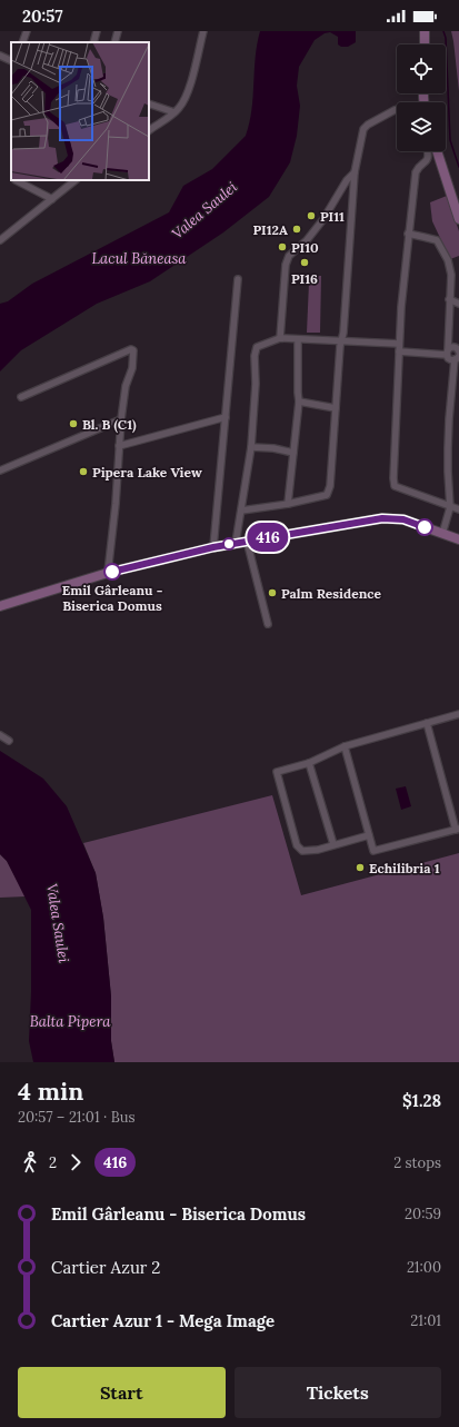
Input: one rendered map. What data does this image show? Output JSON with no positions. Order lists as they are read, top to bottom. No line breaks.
{"water":["Valea Saulei","Lacul Băneasa","Balta Pipera"],"places":["PI11","PI12A","PI10","PI16","Bl. B (C1)","Pipera Lake View","Emil Gârleanu - Biserica Domus","Palm Residence","Echilibria 1"],"lines":["bus line 416"],"page":{"status":"20:57","on_map":"416","heading":["4 min","20:57 – 21:01 · Bus","$1.28"],"legs":["2","416","2 stops"],"list":[{"name":"Emil Gârleanu - Biserica Domus","value":"20:59"},{"name":"Cartier Azur 2","value":"21:00"},{"name":"Cartier Azur 1 - Mega Image","value":"21:01"}],"buttons":["Start","Tickets"]}}
